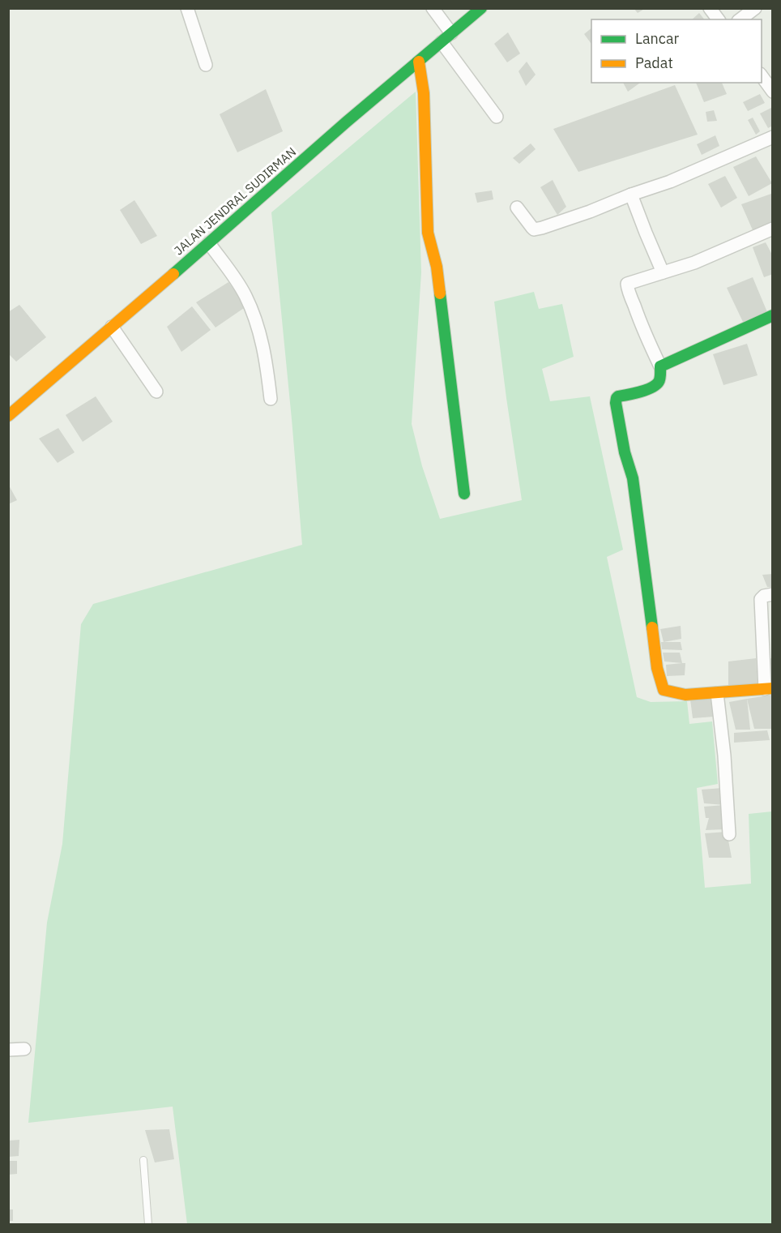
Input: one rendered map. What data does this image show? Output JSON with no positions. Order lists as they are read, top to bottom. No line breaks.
{"streets":{"main road":["JALAN JENDRAL SUDIRMAN"]},"legend":["Lancar","Padat"]}
